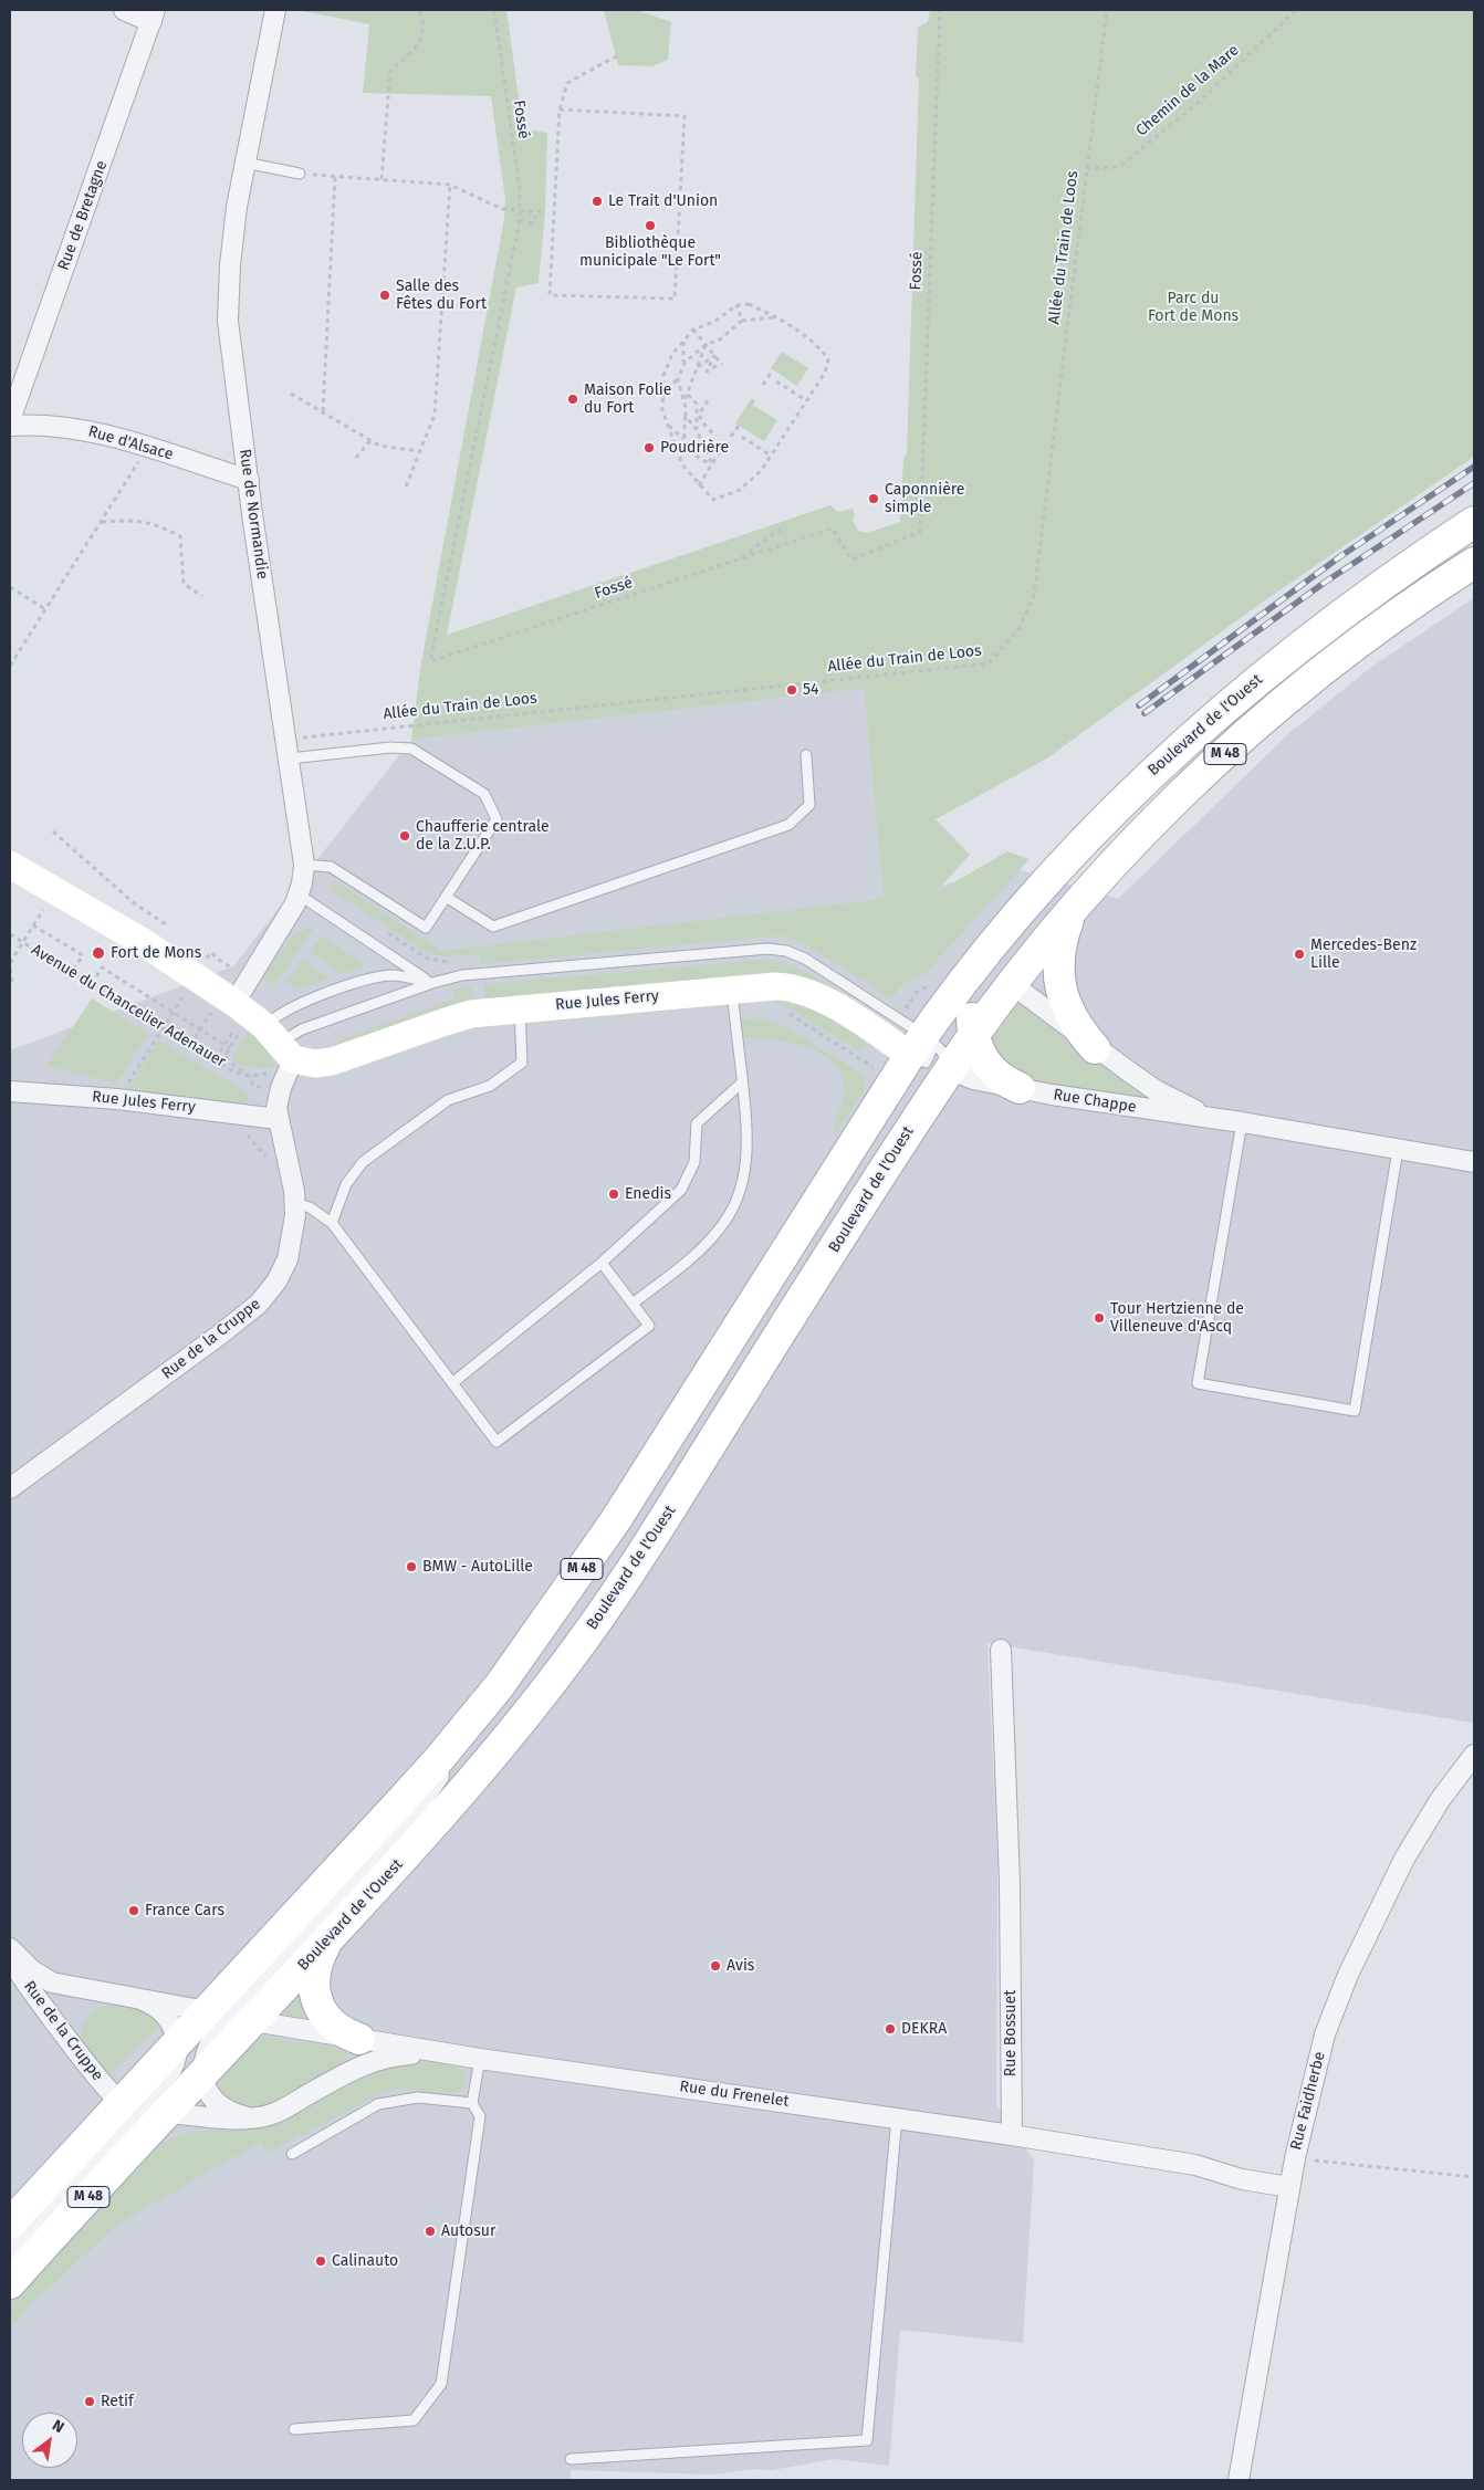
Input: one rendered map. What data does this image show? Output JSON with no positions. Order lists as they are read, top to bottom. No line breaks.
{"streets":{"main road":["Boulevard de l'Ouest","M 48","Rue Jules Ferry"],"street":["Rue de Bretagne","Rue d'Alsace","Rue de Normandie","Rue Chappe","Rue de la Cruppe","Rue Bossuet","Rue du Frenelet","Rue Faidherbe"],"path":["Chemin de la Mare","Fossé","Allée du Train de Loos","Avenue du Chancelier Adenauer"]},"crossings":[["Chemin de la Mare","Allée du Train de Loos"],["Allée du Train de Loos","Rue de Normandie"],["Rue d'Alsace","Rue de Normandie"],["Boulevard de l'Ouest","Rue Jules Ferry"],["Boulevard de l'Ouest","Rue Chappe"],["Boulevard de l'Ouest","Rue de la Cruppe"],["Boulevard de l'Ouest","Rue du Frenelet"],["Rue Jules Ferry","Rue Chappe"],["Rue Jules Ferry","Rue de la Cruppe"],["Rue de la Cruppe","Rue du Frenelet"],["Rue Bossuet","Rue du Frenelet"]],"parks":["Parc du Fort de Mons"],"places":["Le Trait d'Union","Bibliothèque municipale \"Le Fort\"","Salle des Fêtes du Fort","Maison Folie du Fort","Poudrière","Caponnière simple","54","Chaufferie centrale de la Z.U.P.","Fort de Mons","Mercedes-Benz Lille","Enedis","Tour Hertzienne de Villeneuve d'Ascq","BMW - AutoLille","France Cars","Avis","DEKRA","Autosur","Calinauto","Retif"],"north":"top right"}
